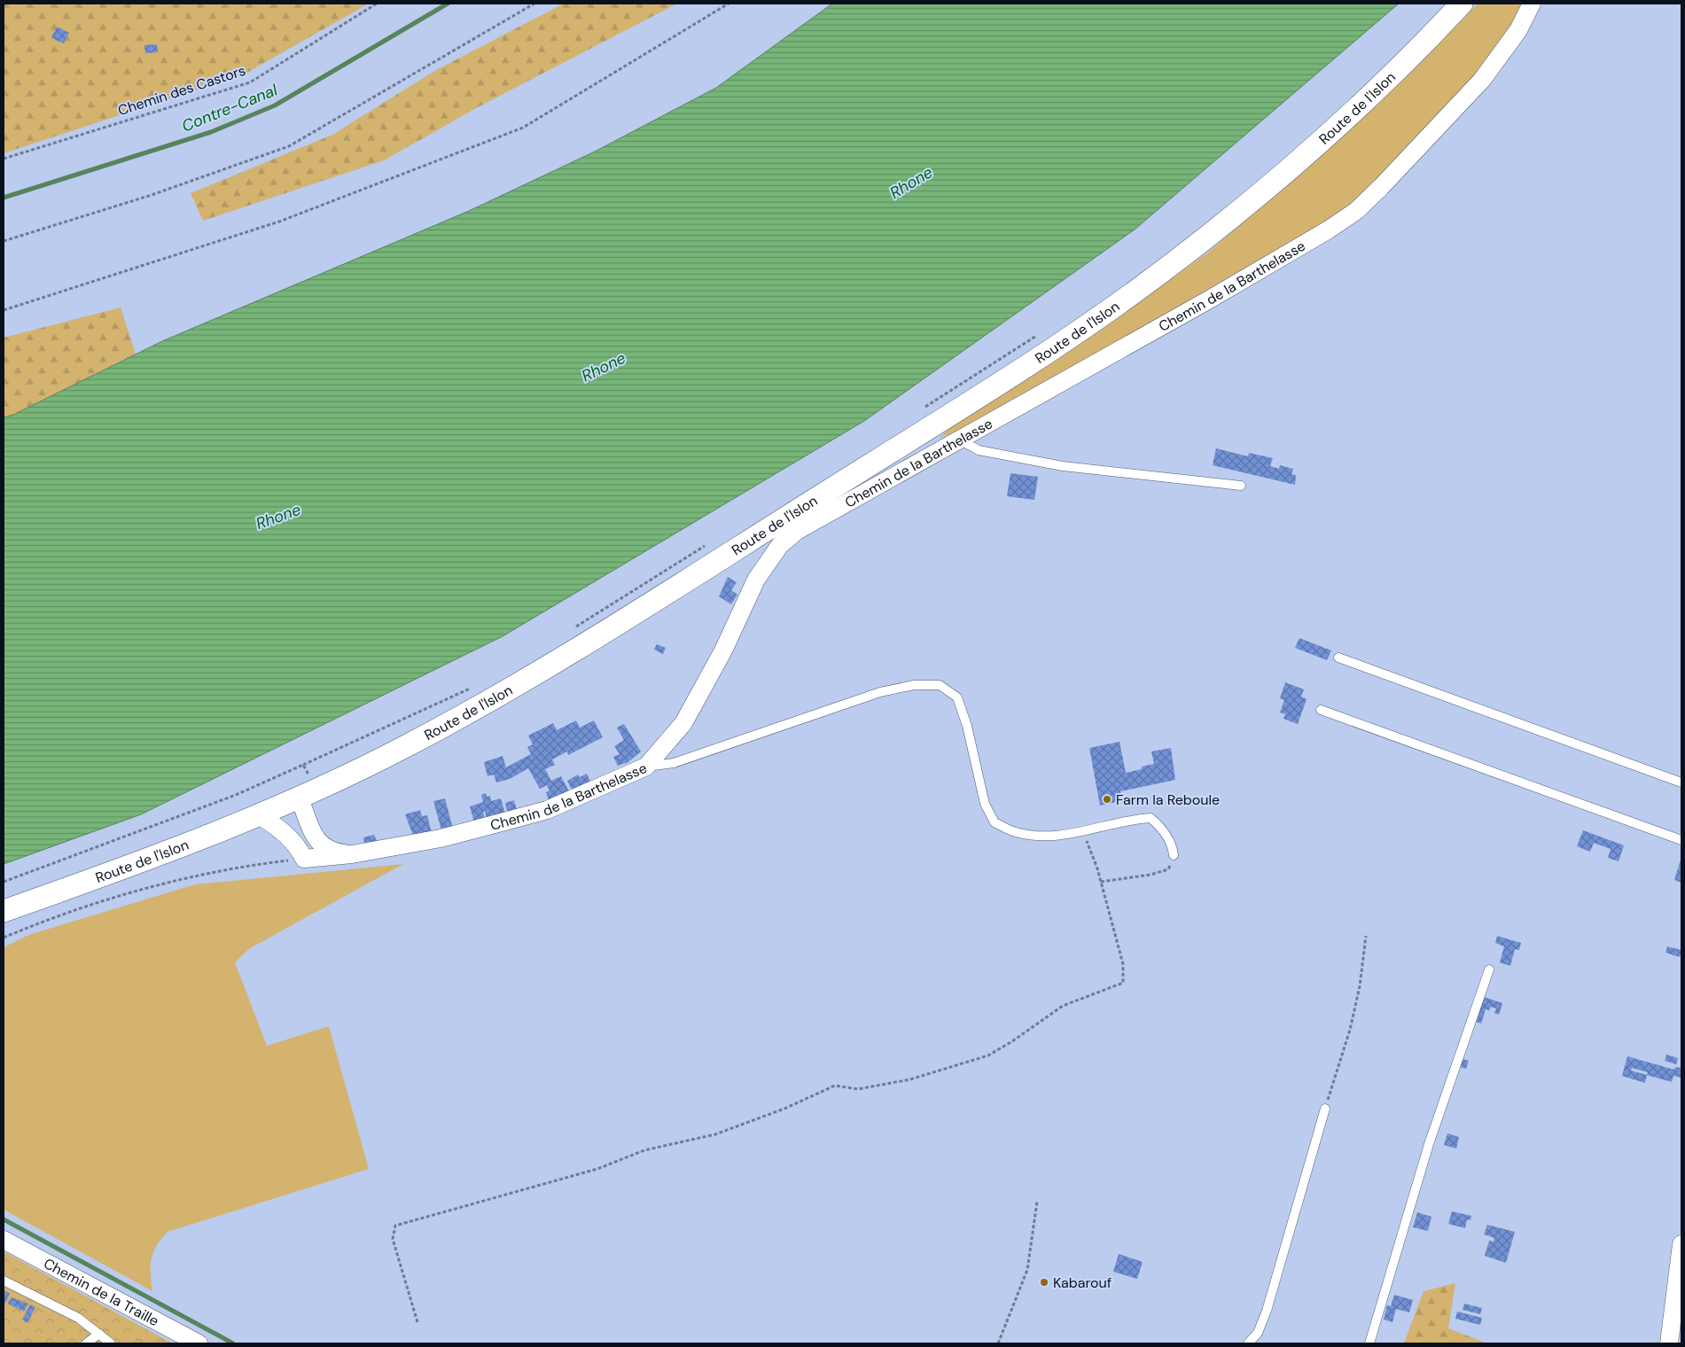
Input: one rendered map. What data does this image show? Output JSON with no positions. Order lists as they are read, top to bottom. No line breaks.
{"streets":{"street":["Route de l'Islon","Chemin de la Barthelasse","Chemin de la Traille"],"path":["Chemin des Castors"]},"water":["Contre-Canal","Rhone"],"places":["Farm la Reboule","Kabarouf"]}
